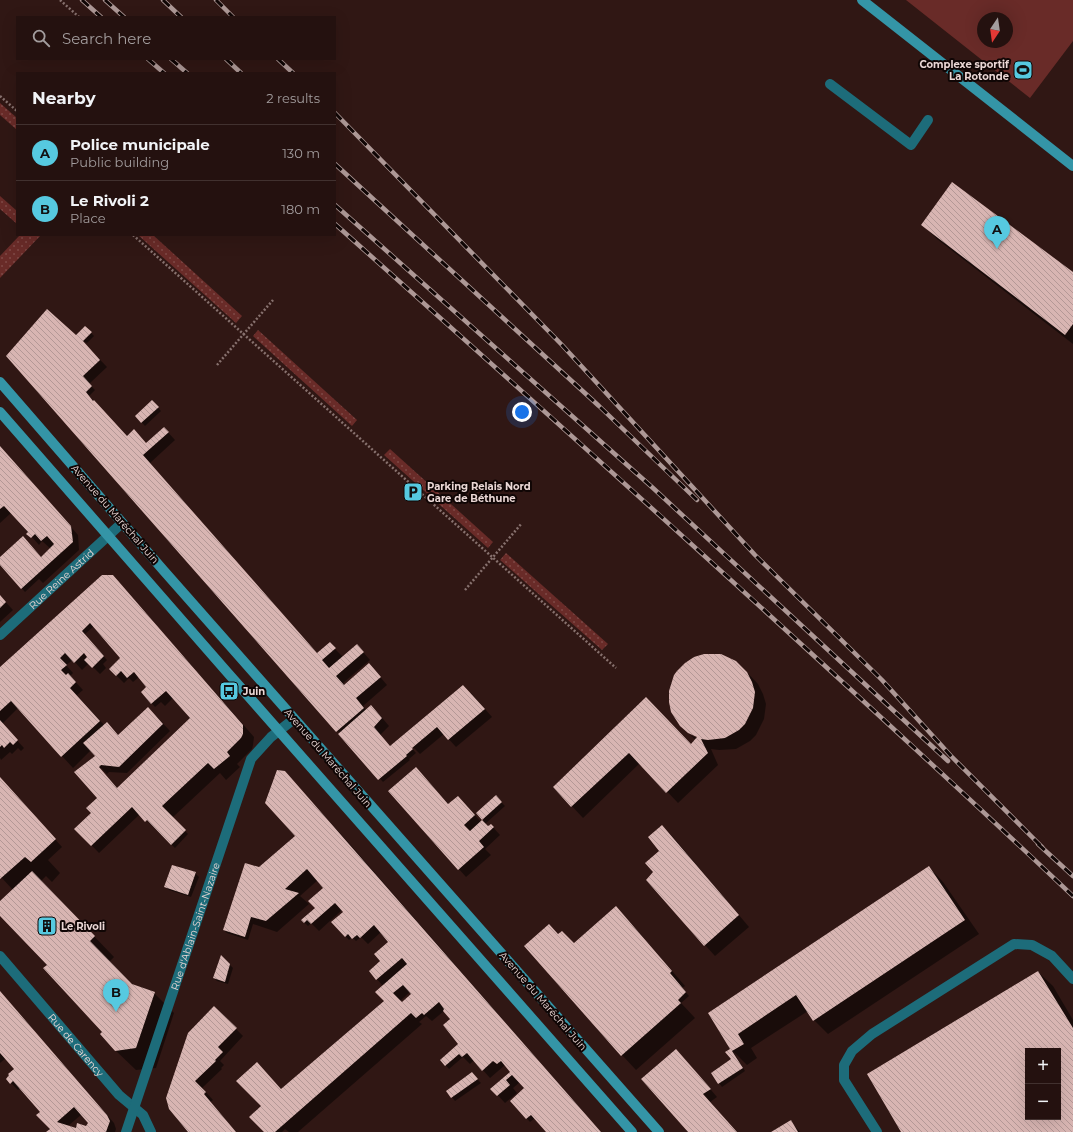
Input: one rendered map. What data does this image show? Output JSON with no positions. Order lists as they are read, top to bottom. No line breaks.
{"streets":{"main road":["Avenue du Maréchal Juin"],"street":["Rue Reine Astrid","Rue d'Ablain-Saint-Nazaire","Rue de Carency"]},"crossings":[["Avenue du Maréchal Juin","Rue Reine Astrid"],["Avenue du Maréchal Juin","Rue d'Ablain-Saint-Nazaire"],["Rue d'Ablain-Saint-Nazaire","Rue de Carency"]],"places":{"sports":["Complexe sportif La Rotonde"],"parking":["Parking Relais Nord Gare de Béthune"],"bus stop":["Juin"],"building":["Le Rivoli"]},"north":"bottom","page":{"search":"Search here","heading":["Nearby","2 results"],"list":[{"mark":"A","name":"Police municipale","note":"Public building","value":"130 m"},{"mark":"B","name":"Le Rivoli 2","note":"Place","value":"180 m"}],"pins":["A","B"],"map_buttons":["+","−"]}}
